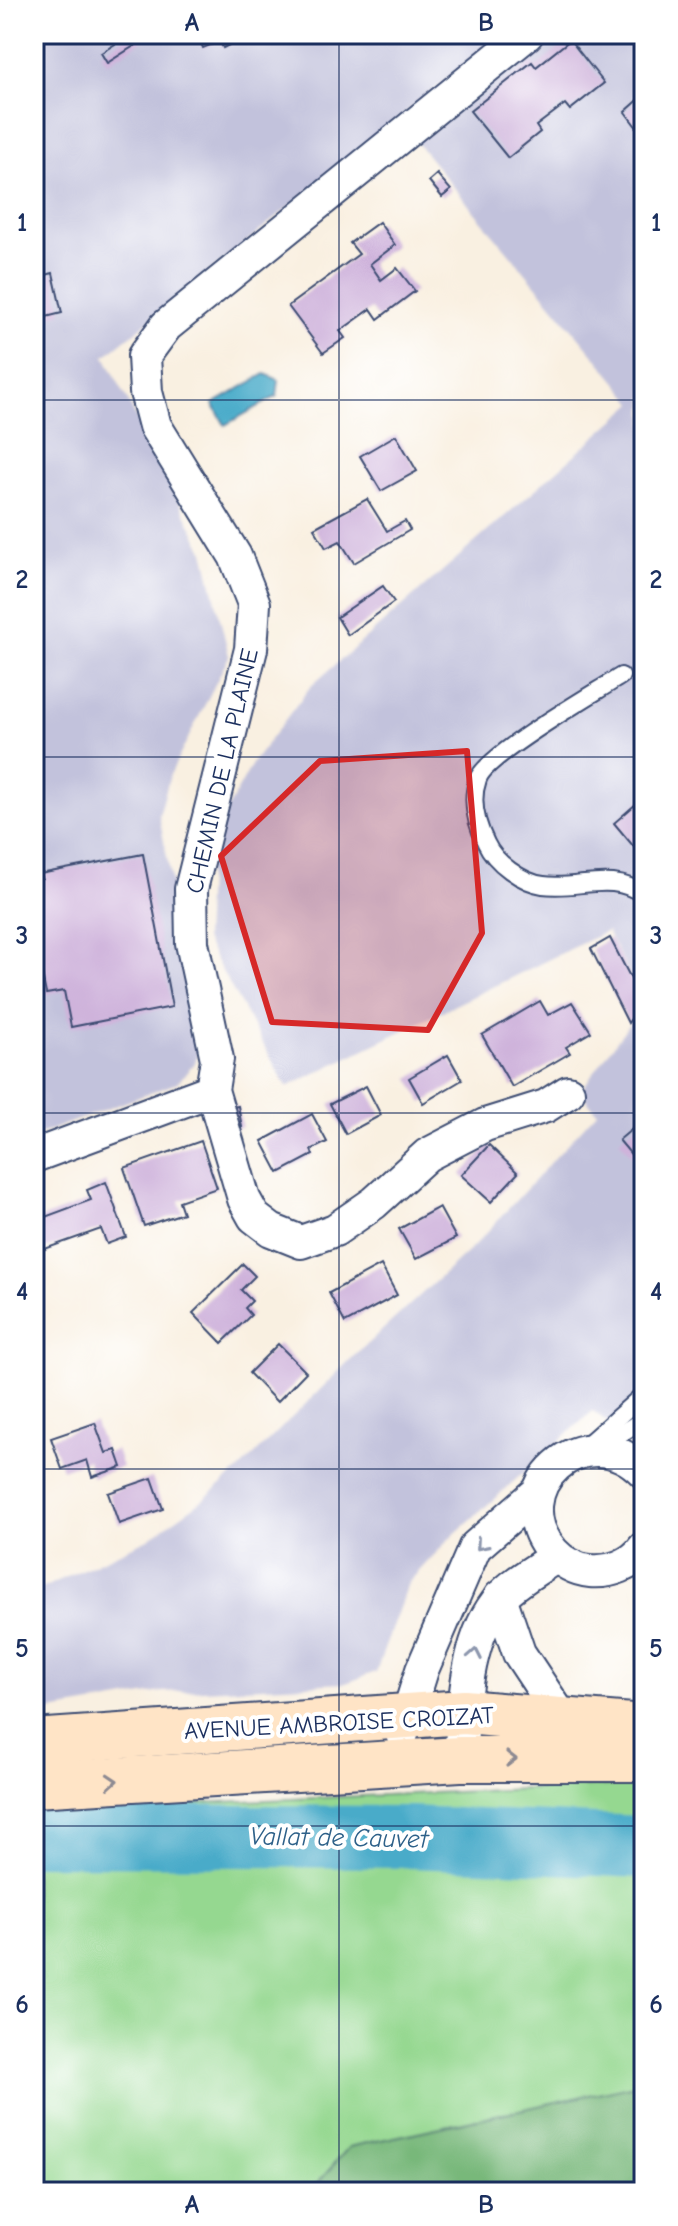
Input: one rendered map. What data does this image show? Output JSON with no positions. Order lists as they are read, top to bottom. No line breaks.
{"streets":{"main road":["AVENUE AMBROISE CROIZAT"],"street":["CHEMIN DE LA PLAINE"]},"water":["Vallat de Cauvet"],"grid":{"columns":["A","B"],"rows":["1","2","3","4","5","6"]}}
